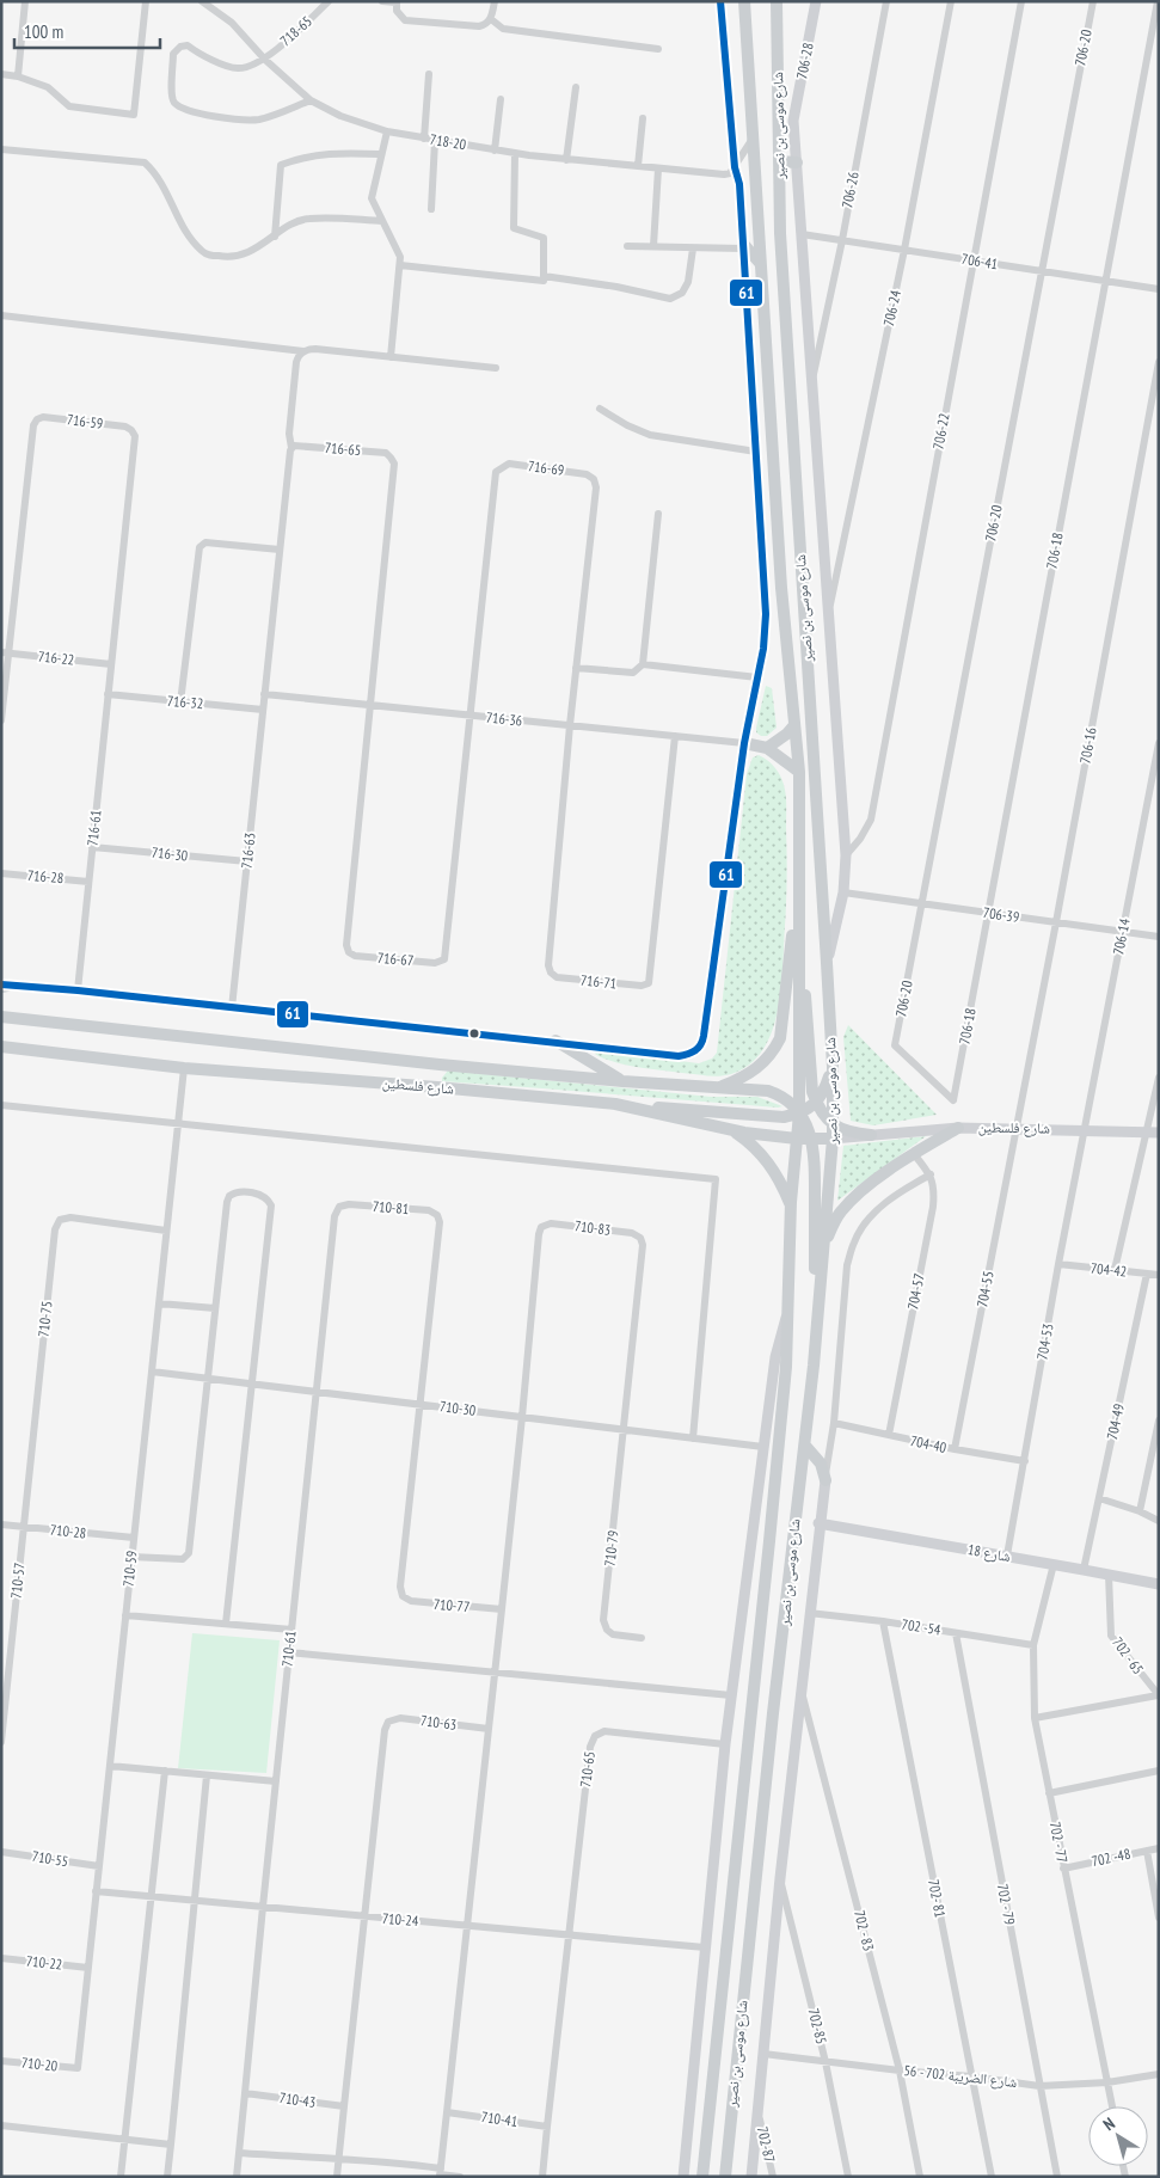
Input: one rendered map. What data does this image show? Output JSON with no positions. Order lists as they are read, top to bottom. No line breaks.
{"streets":{"main road":["شارع موسى بن نصير","شارع فلسطين"],"street":["718-65","706-20","706-28","718-20","706-26","706-41","706-24","716-59","706-22","716-65","716-69","706-18","716-22","716-32","716-36","706-16","716-61","716-63","716-30","716-28","706-39","706-14","716-67","716-71","710-81","710-83","704-42","704-55","704-57","710-75","704-53","710-30","704-49","704-40","710-28","710-79","شارع 18","710-59","710-57","710-77","702 -54","710-61","702 - 65","710-63","710-65","702 - 77","702 -48","710-55","702- 81","702 - 79","710-24","702 - 83","710-22","702-85","710-20","شارع الضريبة 702 - 56","710-43","710-41","702-87"]},"crossings":[["718-65","718-20"],["706-20","706-41"],["706-20","706-18"],["706-20","706-39"],["706-28","شارع موسى بن نصير"],["706-28","706-26"],["706-28","706-41"],["706-28","706-24"],["706-28","706-22"],["706-28","706-39"],["شارع موسى بن نصير","شارع فلسطين"],["706-26","706-41"],["706-41","706-24"],["706-41","706-22"],["706-41","706-18"],["716-59","716-22"],["716-59","716-61"],["716-65","716-36"],["716-65","716-67"],["716-69","716-36"],["716-69","716-67"],["716-69","716-71"],["706-18","706-39"],["716-22","716-61"],["716-32","716-61"],["716-32","716-63"],["716-36","716-63"],["716-36","716-67"],["716-36","716-71"],["706-16","706-39"],["706-16","شارع فلسطين"],["706-16","704-55"],["716-61","716-30"],["716-61","716-28"],["716-63","716-30"],["706-39","706-14"],["706-14","شارع فلسطين"],["706-14","704-53"],["شارع فلسطين","704-55"],["شارع فلسطين","704-53"],["شارع فلسطين","710-59"],["710-81","710-30"],["710-81","710-77"],["710-81","710-61"],["710-83","710-30"],["710-83","710-79"],["704-42","704-53"],["704-42","704-49"],["704-55","704-40"],["704-57","704-40"],["710-75","710-28"],["710-75","710-59"],["710-75","710-57"],["704-53","704-40"],["704-53","شارع 18"],["710-30","710-79"],["710-30","710-59"],["710-30","710-77"],["710-30","710-61"],["704-49","شارع 18"],["710-28","710-59"],["710-28","710-57"],["شارع 18","702 - 65"],["شارع 18","702 - 77"],["710-59","710-55"],["710-59","710-24"],["710-59","710-22"],["710-59","710-20"],["702 -54","702 - 77"],["702 -54","702- 81"],["702 -54","702 - 79"],["710-61","710-24"],["710-63","710-24"],["710-65","710-24"],["702 - 77","702 -48"],["702 - 77","شارع الضريبة 702 - 56"],["702- 81","شارع الضريبة 702 - 56"],["702 - 79","شارع الضريبة 702 - 56"],["702 - 83","شارع الضريبة 702 - 56"],["702-85","شارع الضريبة 702 - 56"]],"lines":["transit line 61"],"scale_bar":"100 m","north":"top left"}
